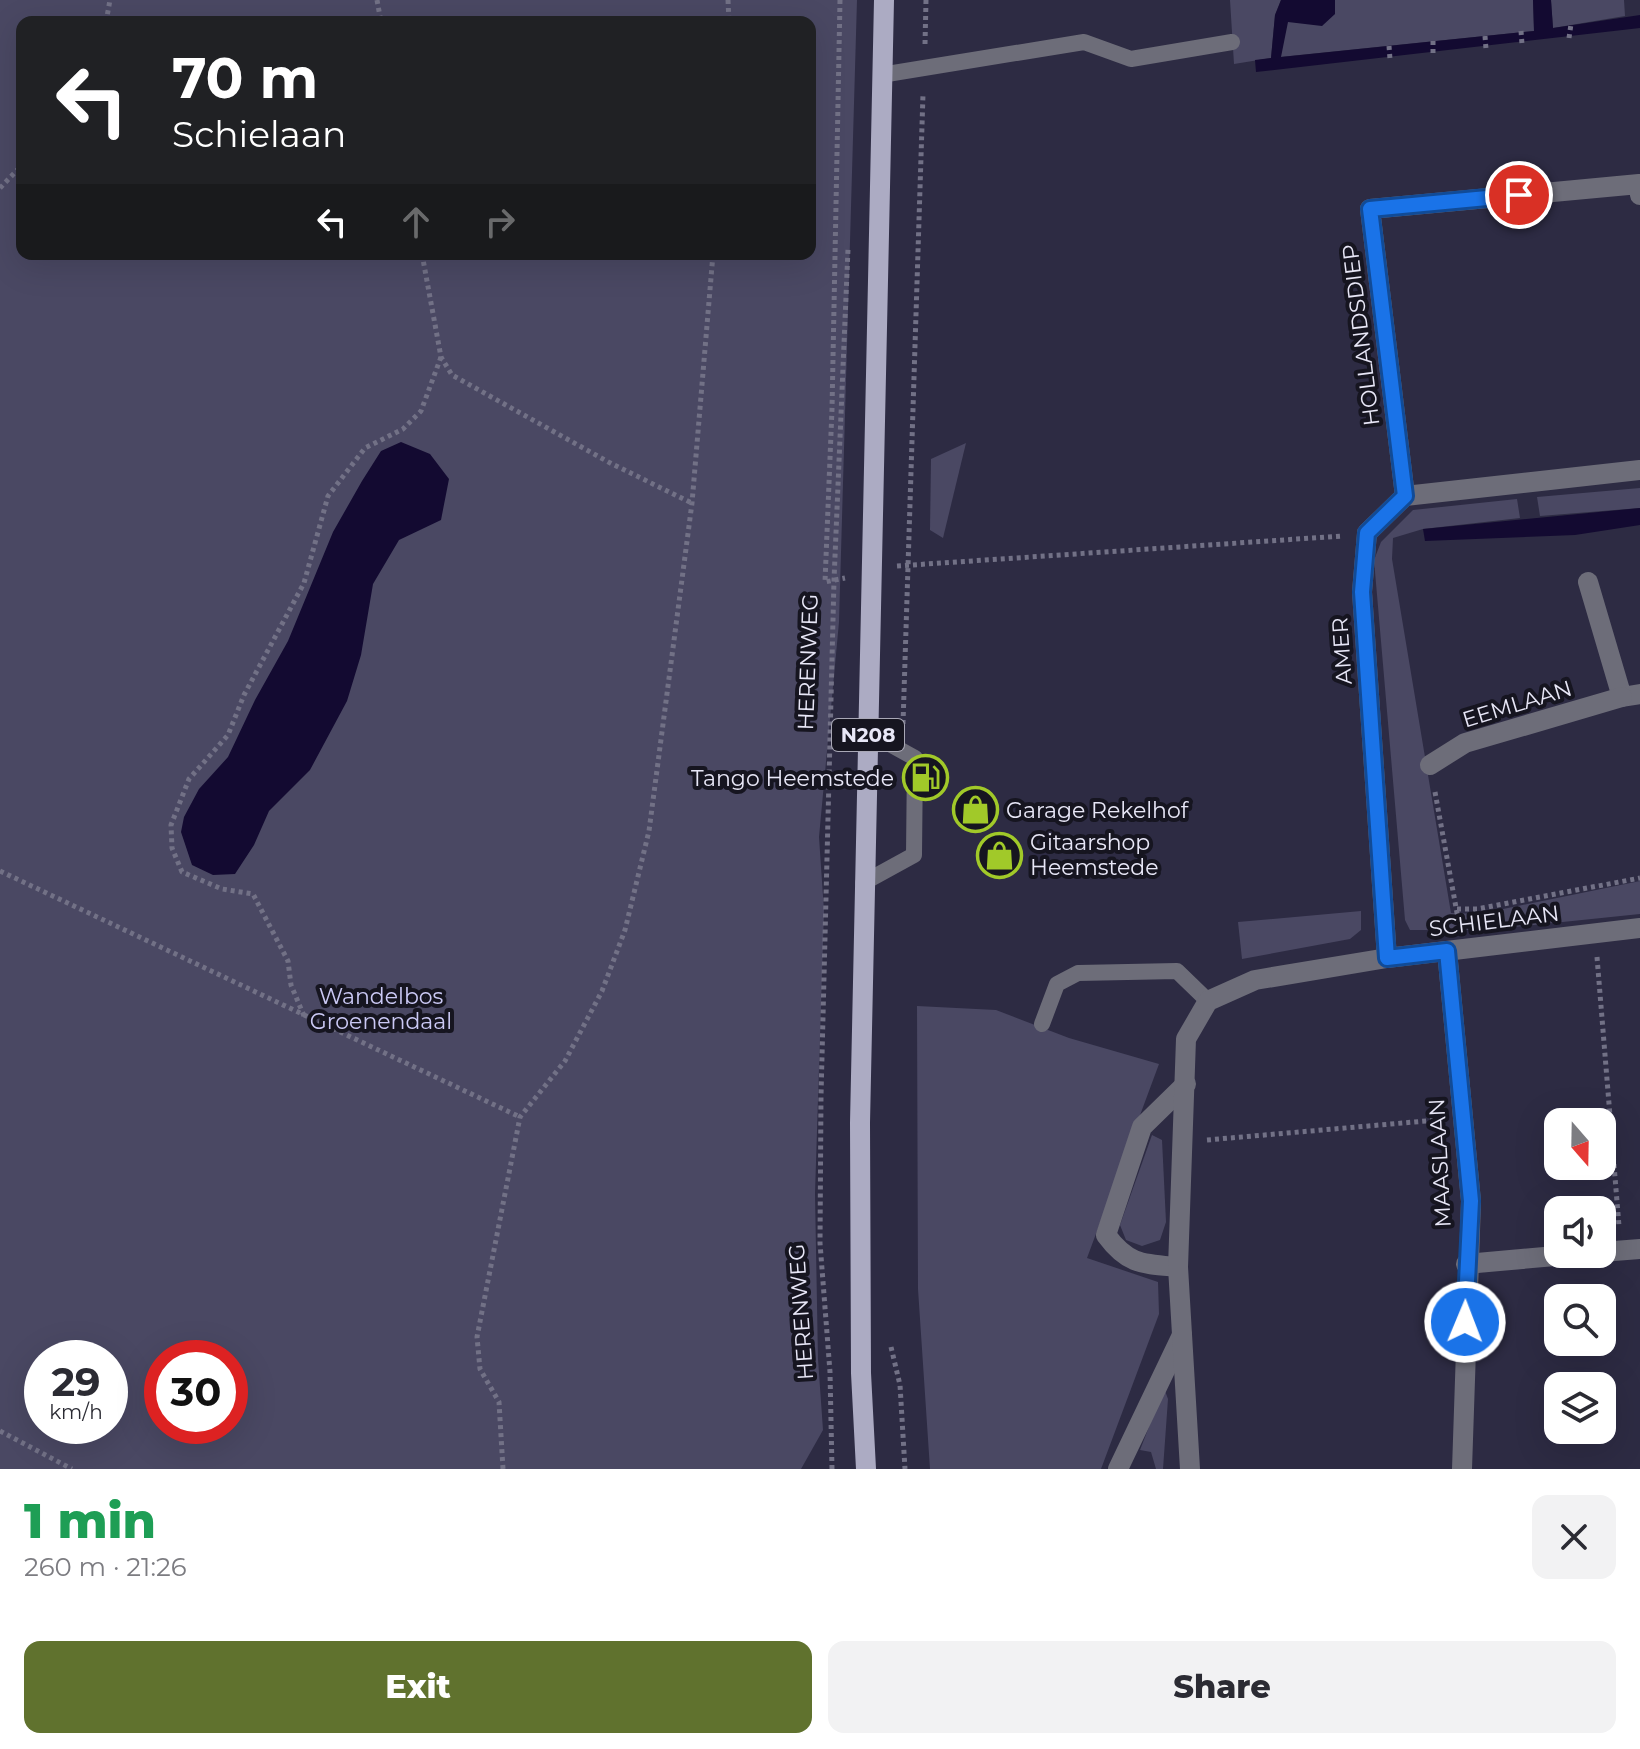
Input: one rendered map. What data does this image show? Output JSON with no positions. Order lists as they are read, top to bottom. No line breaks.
{"streets":{"main road":["N208"],"street":["HOLLANDSDIEP","AMER","EEMLAAN","SCHIELAAN","MAASLAAN"],"path":["HERENWEG"]},"crossings":[["AMER","SCHIELAAN"],["SCHIELAAN","MAASLAAN"]],"parks":["Wandelbos Groenendaal"],"places":{"fuel station":["Tango Heemstede"],"shop":["Garage Rekelhof","Gitaarshop Heemstede"]},"north":"bottom","page":{"turn":["70 m","Schielaan"],"speed":"29 km/h","limit":"30","heading":["1 min","260 m · 21:26"],"buttons":["Exit","Share"]}}
